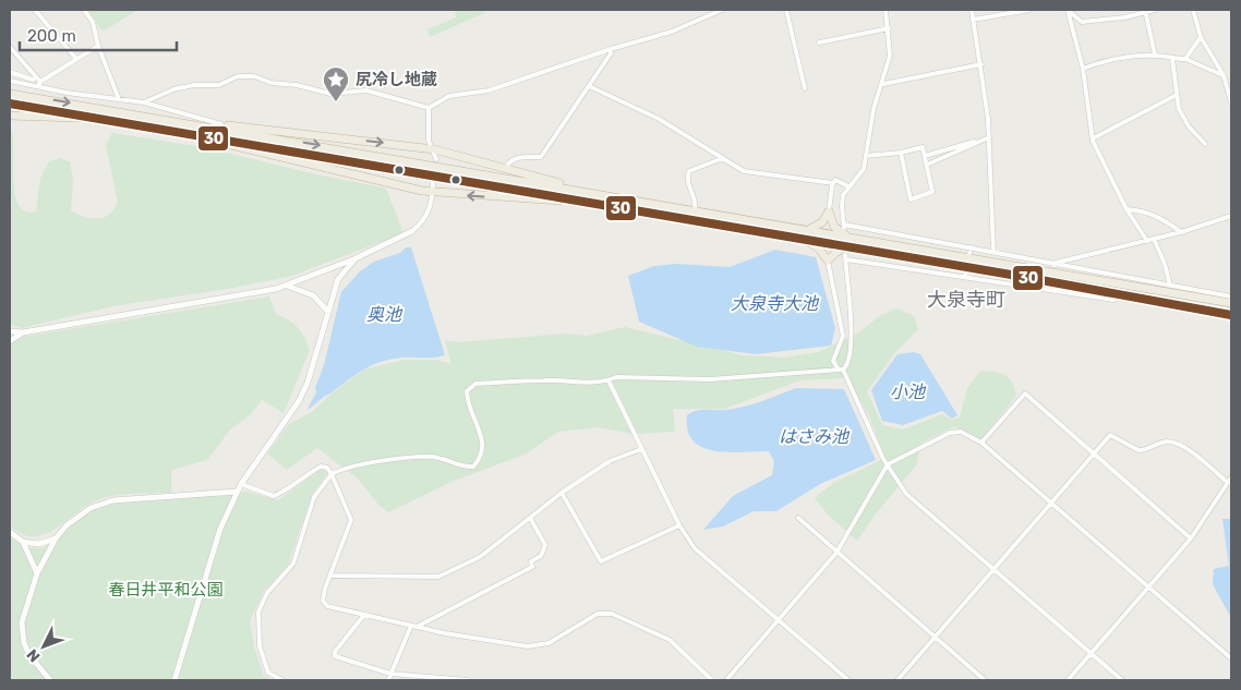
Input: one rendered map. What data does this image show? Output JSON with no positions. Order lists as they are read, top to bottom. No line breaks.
{"districts":["大泉寺町"],"water":["大泉寺大池","奥池","小池","はさみ池"],"parks":["春日井平和公園"],"places":{"place":["尻冷し地蔵"]},"lines":["transit line 30"],"scale_bar":"200 m","north":"bottom left"}
